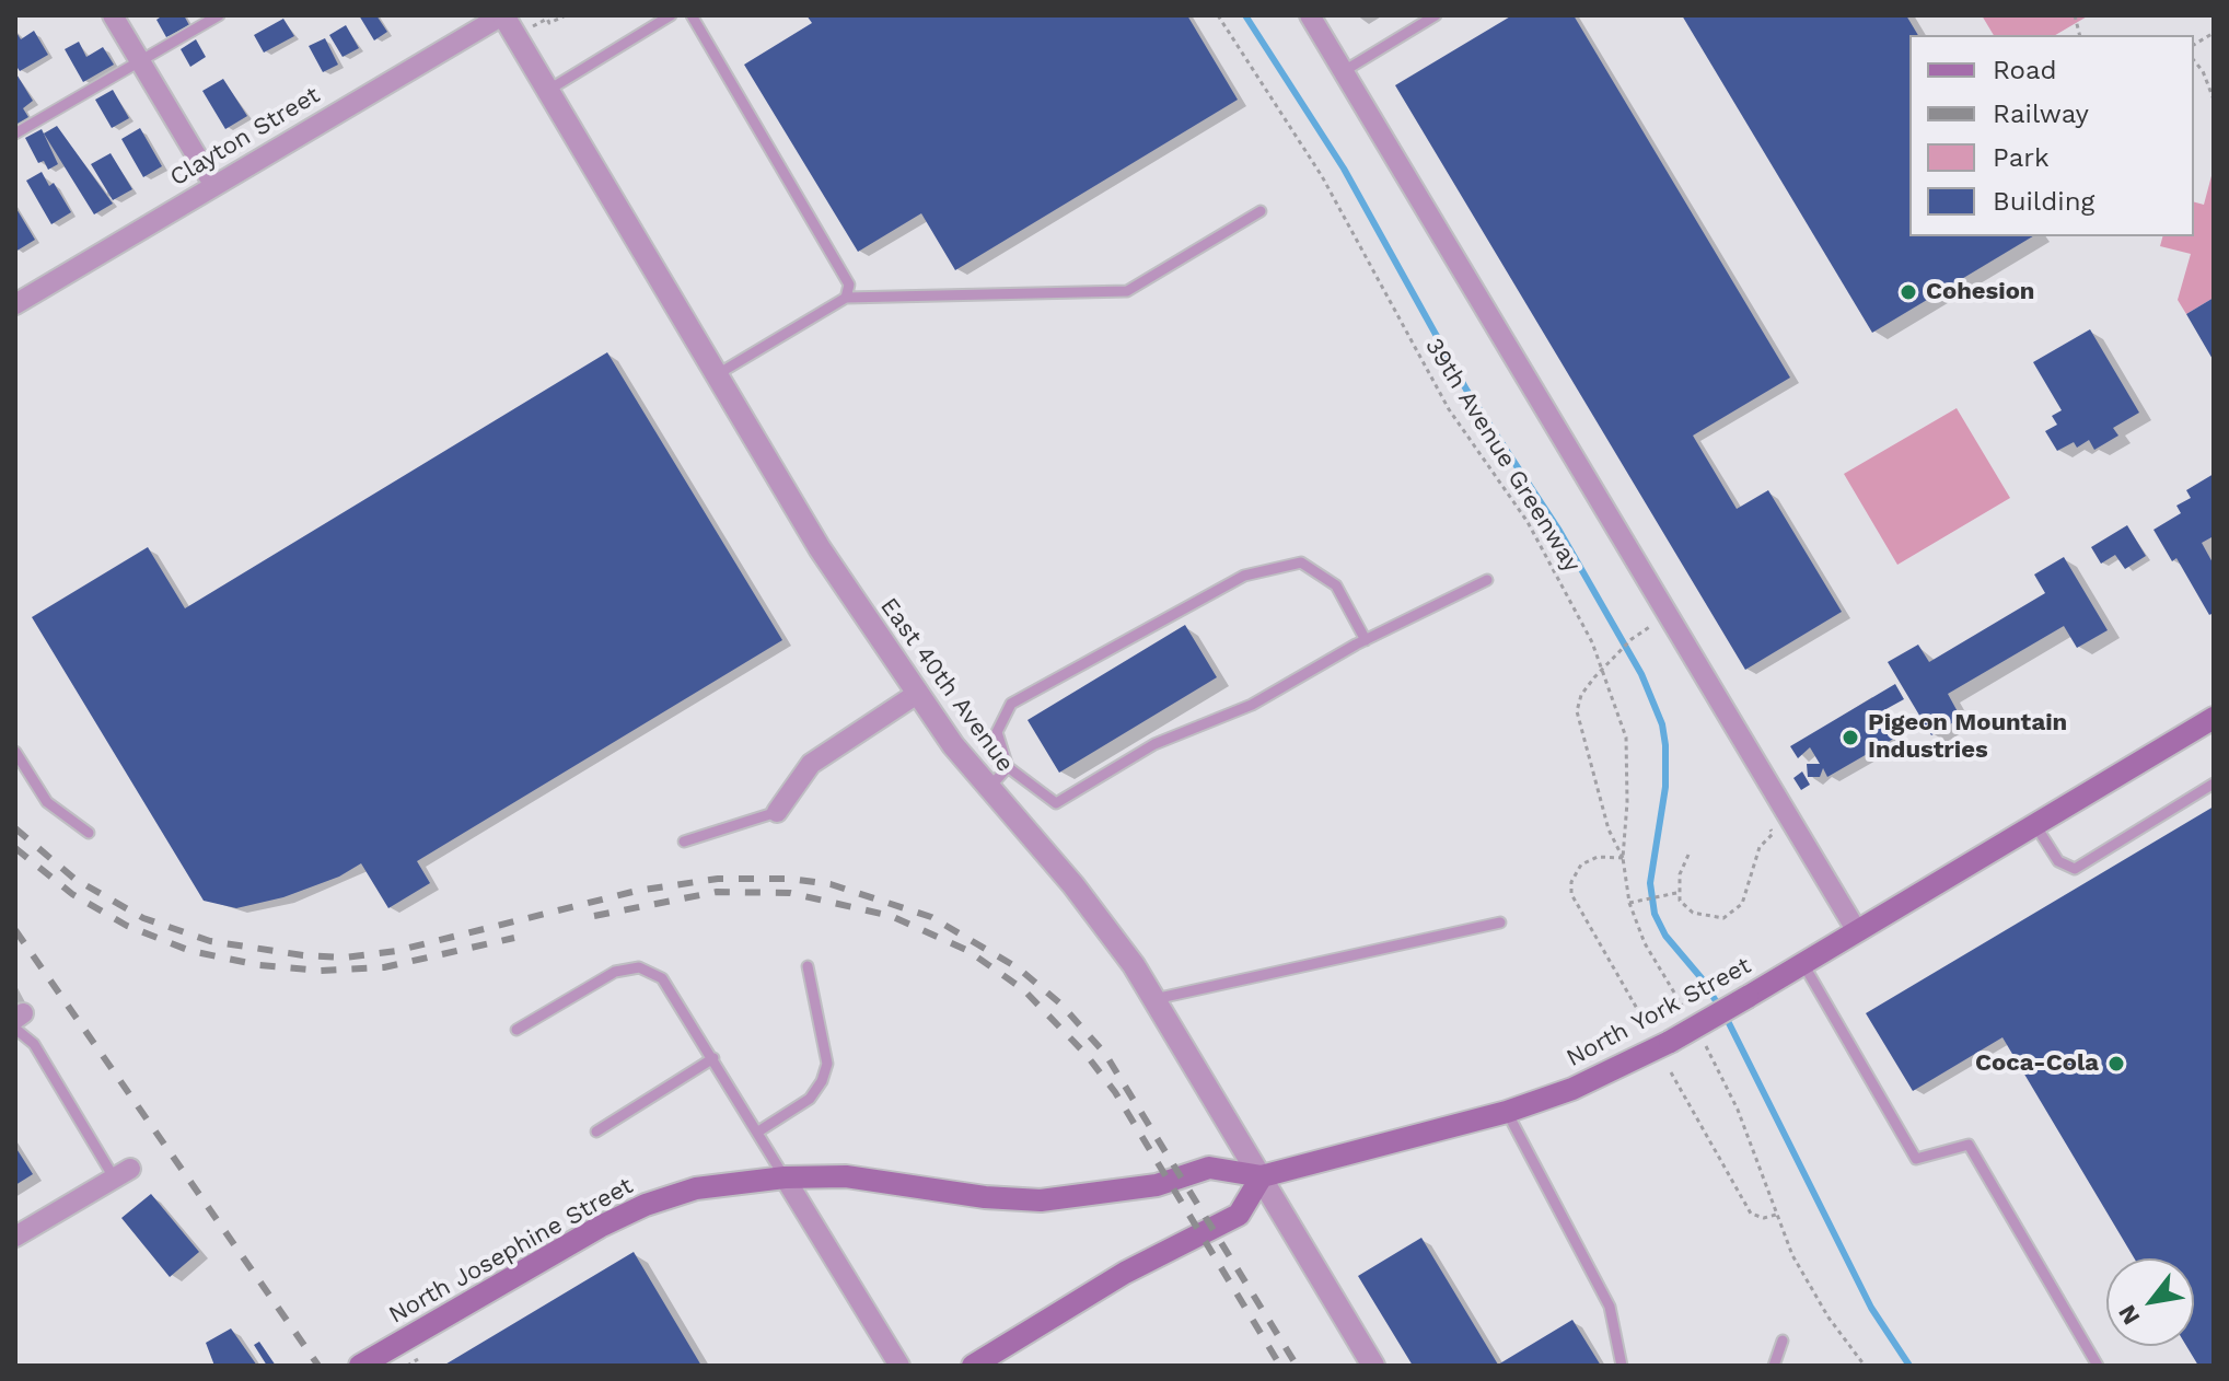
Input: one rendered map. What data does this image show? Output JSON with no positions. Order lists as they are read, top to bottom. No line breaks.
{"streets":{"main road":["North York Street","North Josephine Street"],"street":["Clayton Street","East 40th Avenue"],"path":["39th Avenue Greenway"]},"crossings":[["Clayton Street","East 40th Avenue"],["East 40th Avenue","North York Street"],["East 40th Avenue","North Josephine Street"],["North York Street","North Josephine Street"]],"places":["Cohesion","Pigeon Mountain Industries","Coca-Cola"],"legend":["Road","Railway","Park","Building"],"north":"bottom left"}
